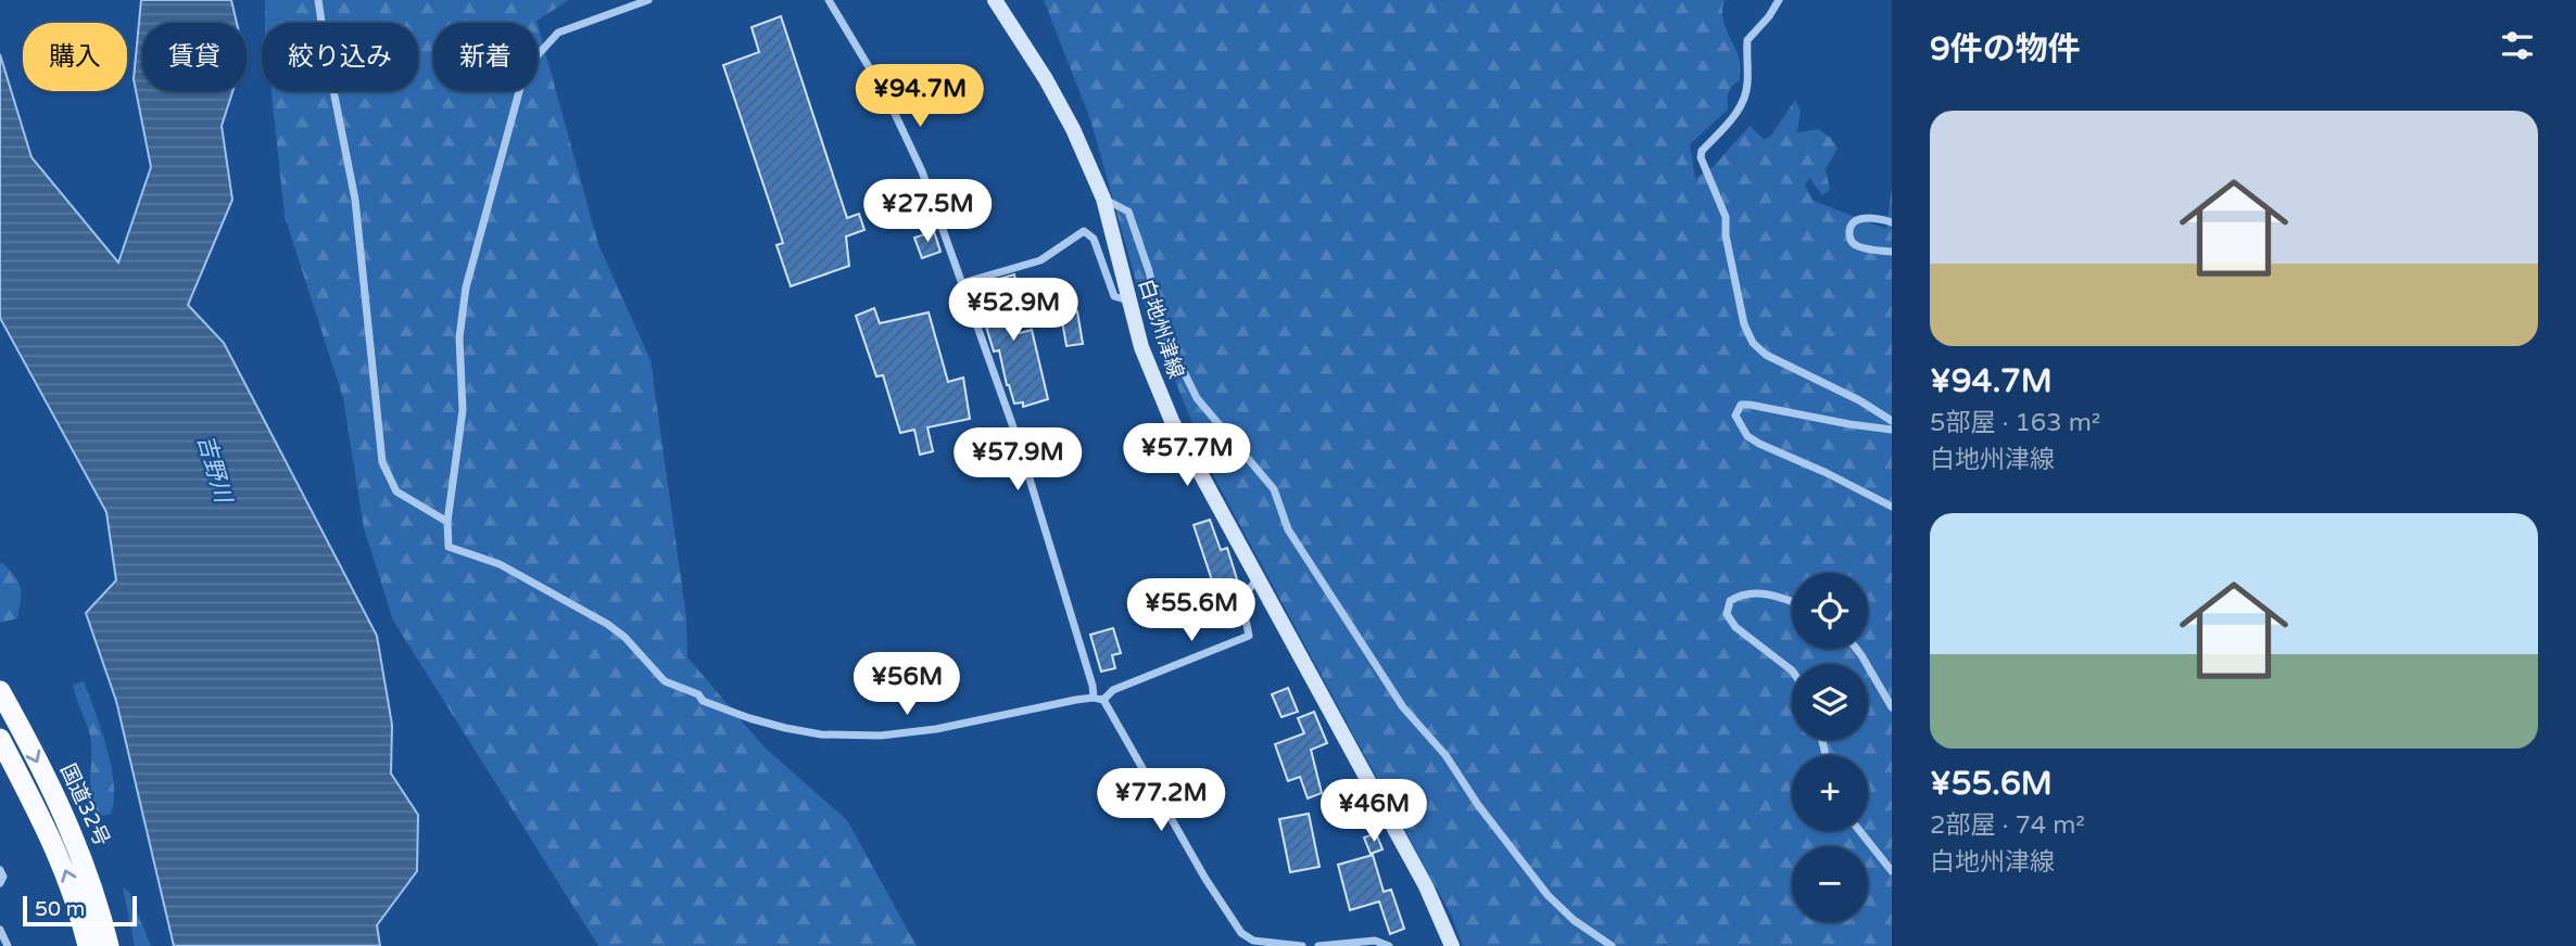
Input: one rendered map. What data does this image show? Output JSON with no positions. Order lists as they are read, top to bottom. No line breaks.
{"streets":{"highway":["国道32号"],"main road":["白地州津線"]},"water":["吉野川"],"scale_bar":"50 m","page":{"heading":"9件の物件","chip":["購入","賃貸","絞り込み","新着"],"price":["¥94.7M","¥27.5M","¥52.9M","¥57.7M","¥57.9M","¥55.6M","¥56M","¥77.2M","¥46M"],"list":[{"name":"¥94.7M","note":"5部屋 · 163 m² · 白地州津線"},{"name":"¥55.6M","note":"2部屋 · 74 m² · 白地州津線"}],"map_buttons":["+","−"],"scale":"50 m"}}
